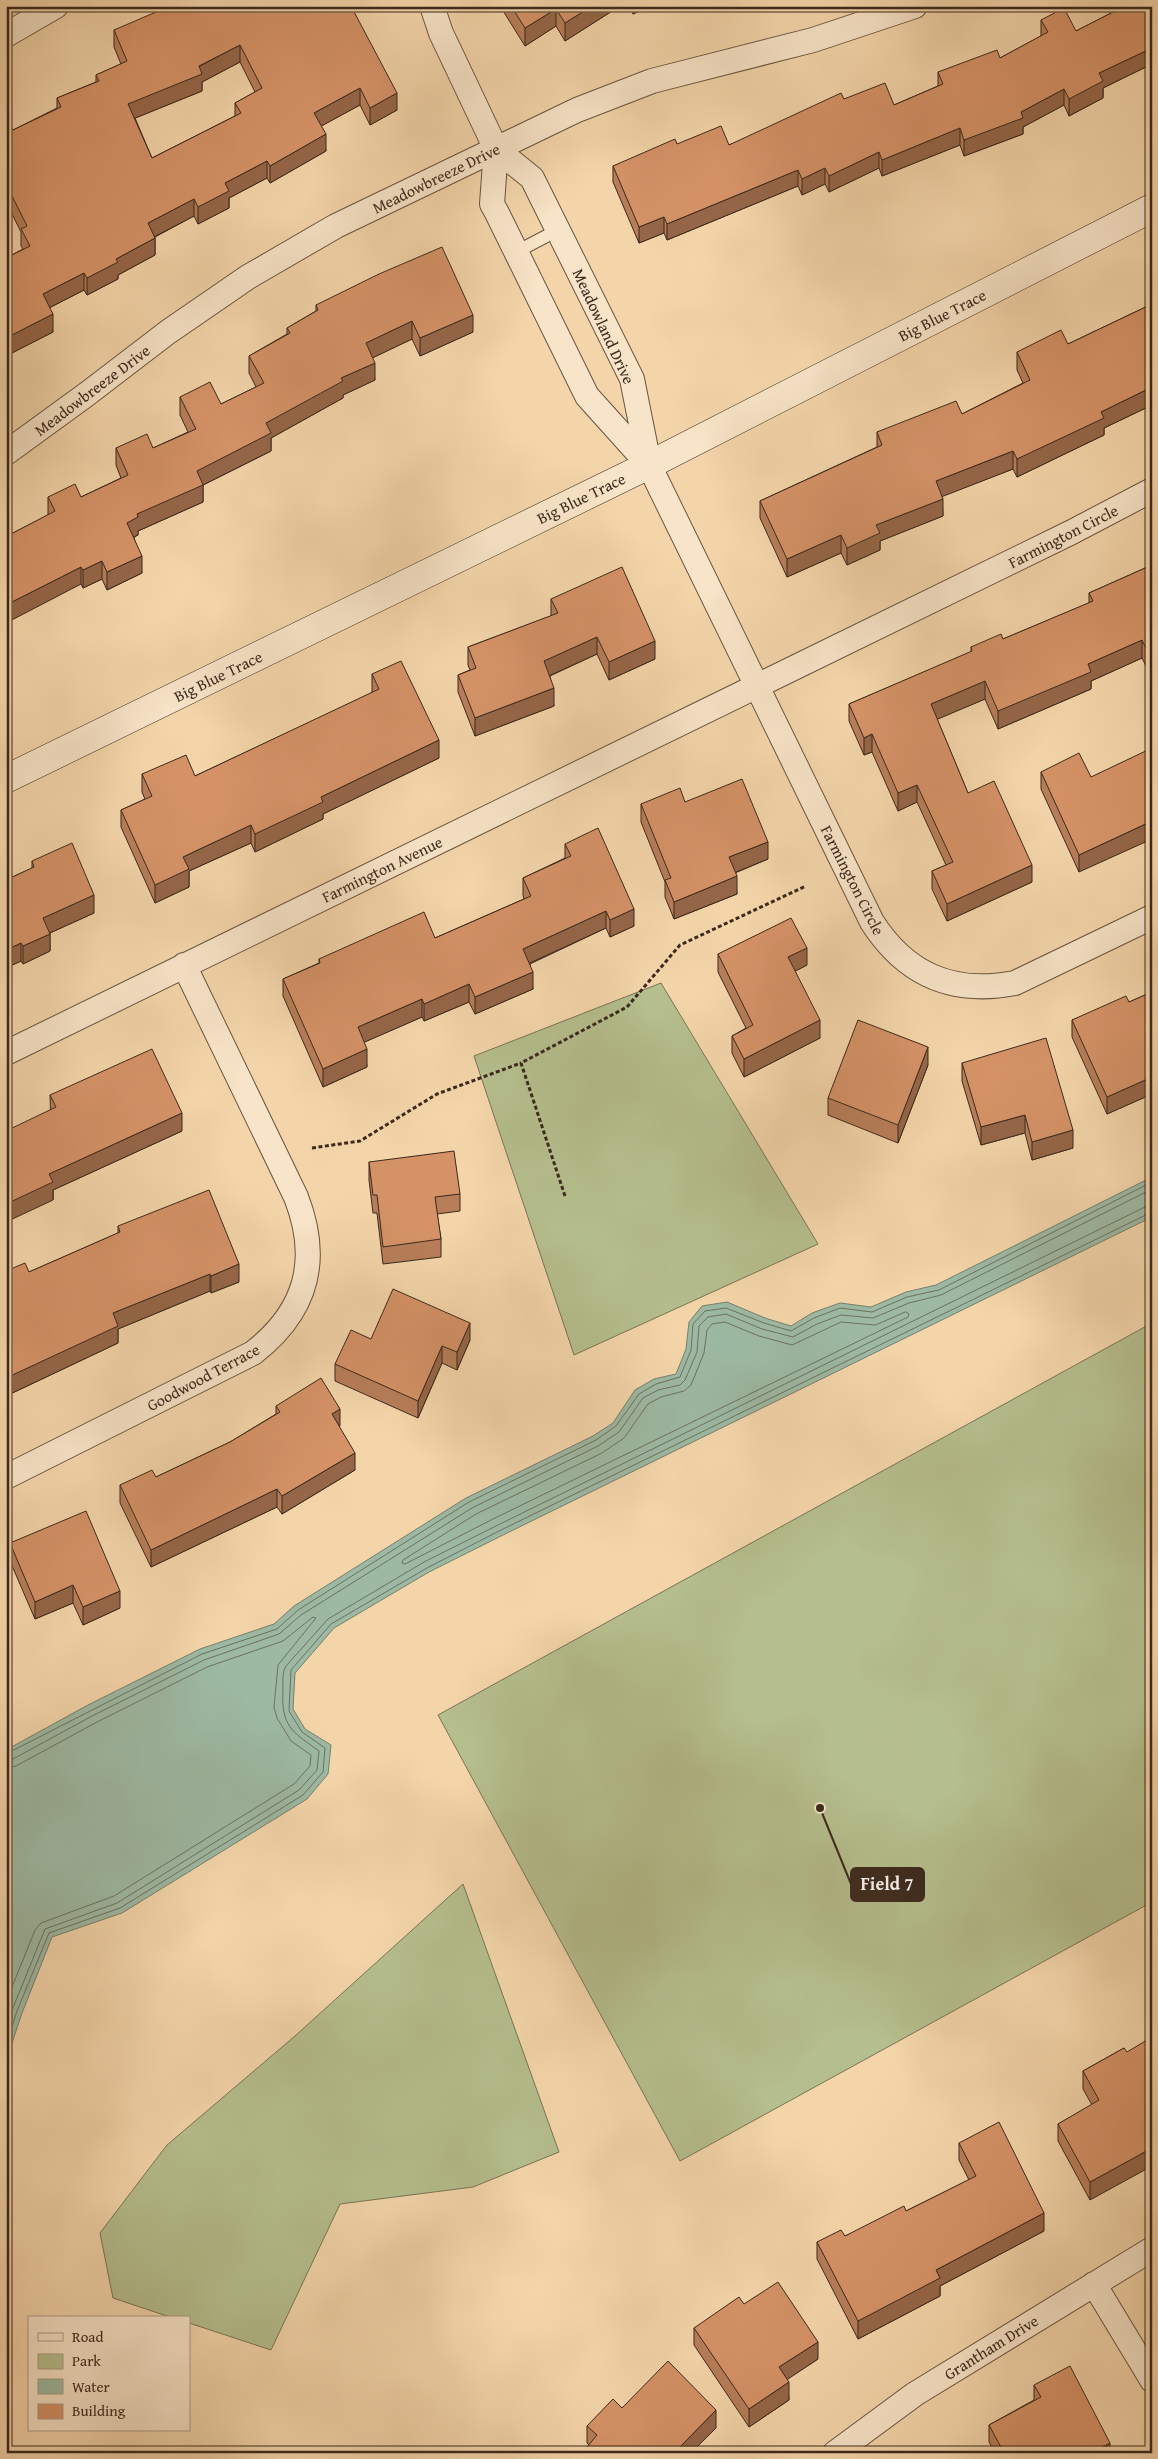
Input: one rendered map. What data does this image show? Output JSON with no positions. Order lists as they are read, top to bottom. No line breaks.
{"streets":{"street":["Meadowbreeze Drive","Big Blue Trace","Meadowland Drive","Farmington Circle","Farmington Avenue","Goodwood Terrace","Grantham Drive"]},"crossings":[["Meadowbreeze Drive","Meadowland Drive"],["Big Blue Trace","Meadowland Drive"],["Big Blue Trace","Farmington Circle"],["Meadowland Drive","Farmington Circle"],["Farmington Circle","Farmington Avenue"],["Farmington Avenue","Goodwood Terrace"]],"places":["Field 7"],"legend":["Road","Park","Water","Building"]}
